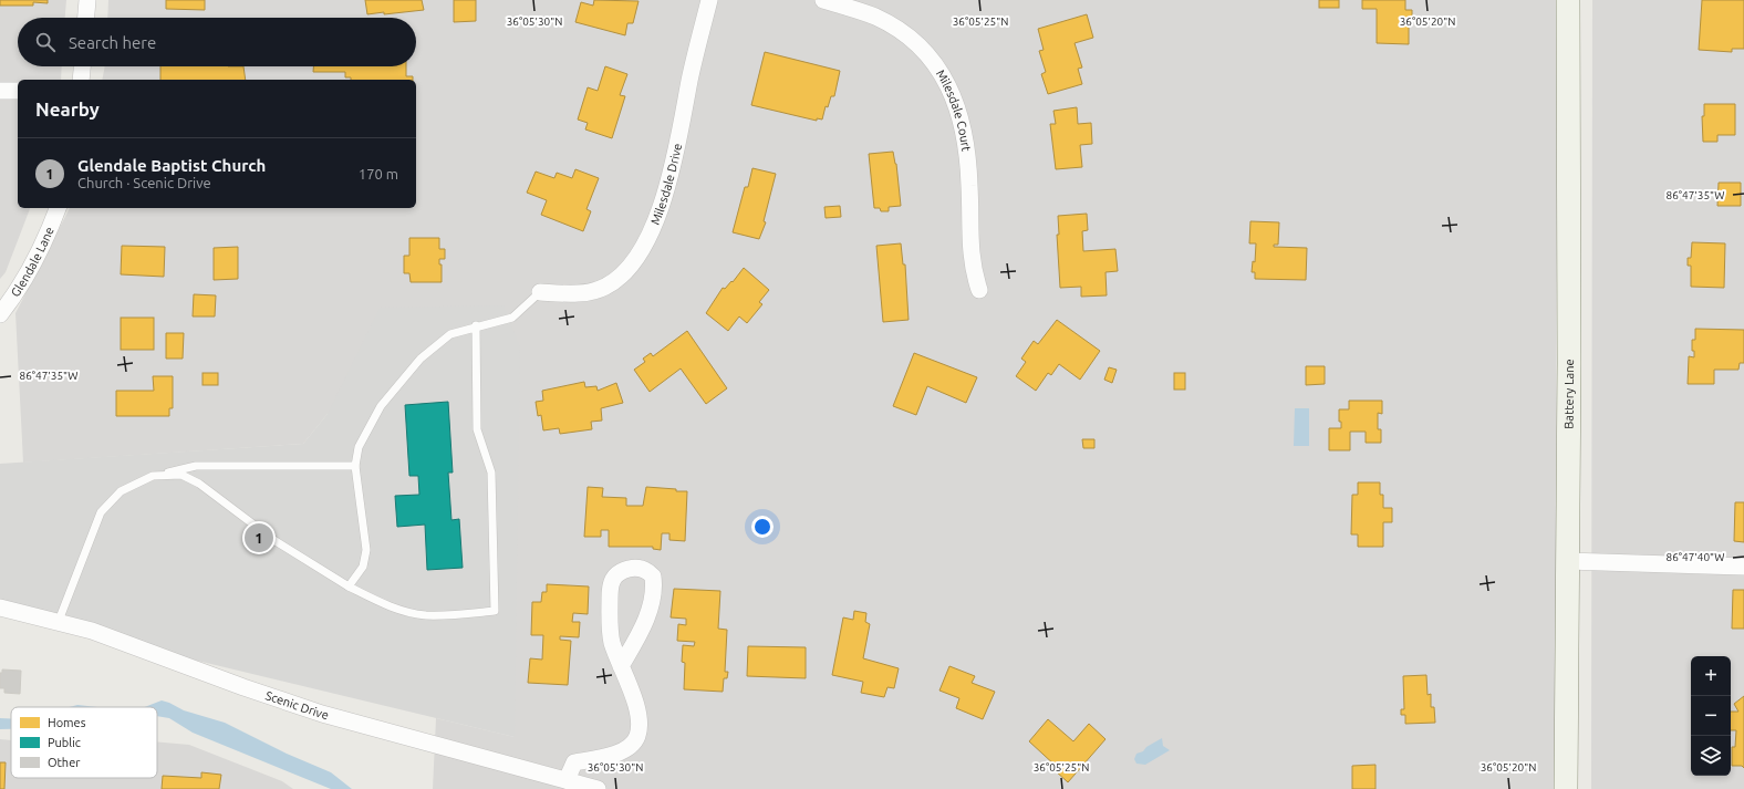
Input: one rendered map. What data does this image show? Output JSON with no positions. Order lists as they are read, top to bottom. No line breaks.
{"streets":{"main road":["Battery Lane"],"street":["Milesdale Court","Milesdale Drive","Glendale Lane","Scenic Drive"]},"legend":["Homes","Public","Other"],"page":{"search":"Search here","heading":"Nearby","list":[{"mark":"1","name":"Glendale Baptist Church","note":"Church · Scenic Drive","value":"170 m"}],"pins":"1","map_buttons":["+","−"]},"coordinates":["36°05'30\"N","36°05'25\"N","36°05'20\"N","86°47'35\"W","86°47'40\"W"]}
